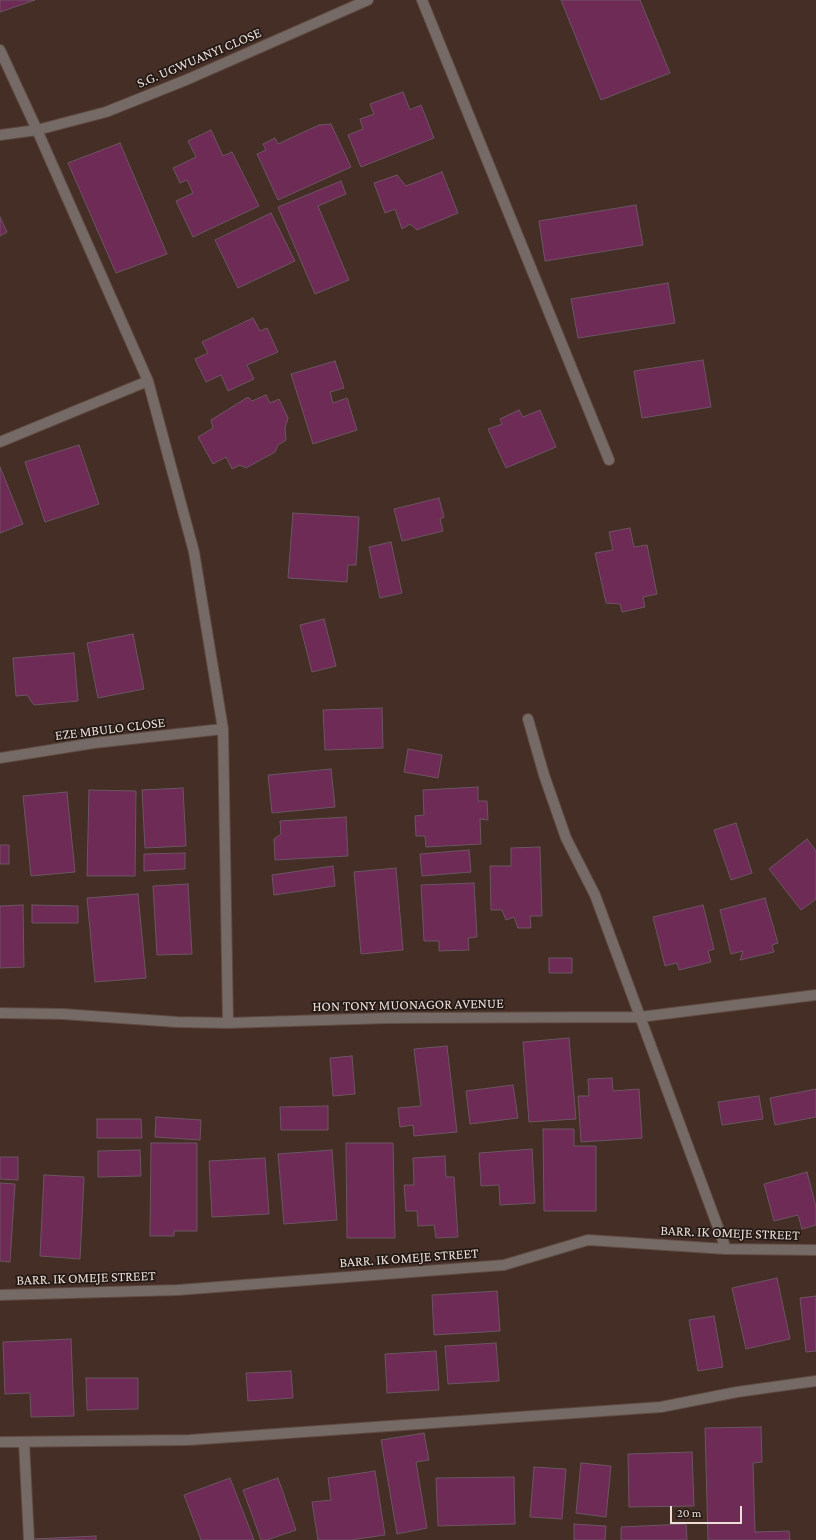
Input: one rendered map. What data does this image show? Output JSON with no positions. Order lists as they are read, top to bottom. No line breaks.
{"streets":{"street":["S.G. UGWUANYI CLOSE","EZE MBULO CLOSE","HON TONY MUONAGOR AVENUE","BARR. IK OMEJE STREET"]},"scale_bar":"20 m"}
